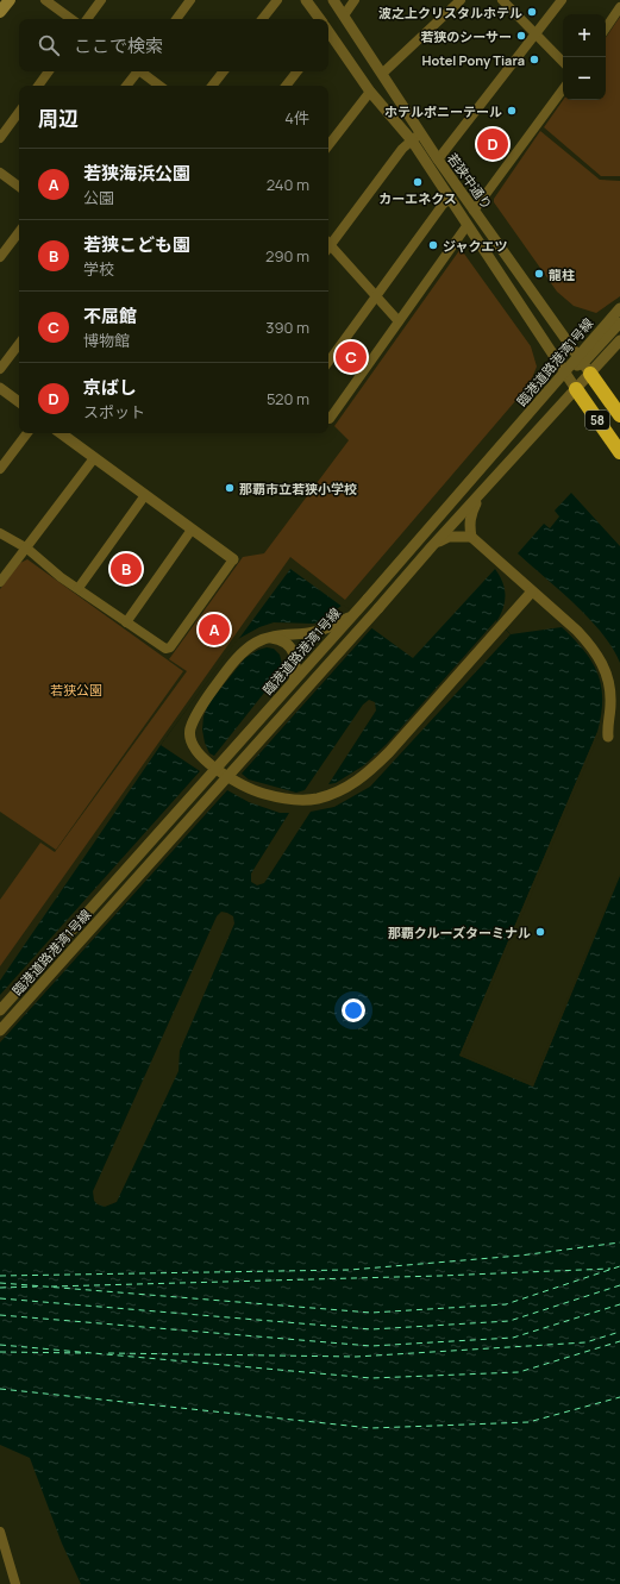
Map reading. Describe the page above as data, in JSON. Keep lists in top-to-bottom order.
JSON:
{
  "streets": {
    "highway": ["58"],
    "street": ["若狭中通り", "臨港道路港湾1号線"]
  },
  "crossings": [
    ["若狭中通り", "臨港道路港湾1号線"],
    ["若狭中通り", "58"],
    ["臨港道路港湾1号線", "58"]
  ],
  "parks": ["若狭公園"],
  "places": [
    "波之上クリスタルホテル",
    "若狭のシーサー",
    "Hotel Pony Tiara",
    "ホテルポニーテール",
    "カーエネクス",
    "ジャクエツ",
    "龍柱",
    "那覇市立若狭小学校",
    "那覇クルーズターミナル"
  ],
  "page": {
    "map_buttons": ["+", "−"],
    "search": "ここで検索",
    "heading": ["周辺", "4件"],
    "pins": [
      "D",
      "C",
      "B",
      "A"
    ],
    "list": [
      {
        "mark": "A",
        "name": "若狭海浜公園",
        "note": "公園",
        "value": "240 m"
      },
      {
        "mark": "B",
        "name": "若狭こども園",
        "note": "学校",
        "value": "290 m"
      },
      {
        "mark": "C",
        "name": "不屈館",
        "note": "博物館",
        "value": "390 m"
      },
      {
        "mark": "D",
        "name": "京ばし",
        "note": "スポット",
        "value": "520 m"
      }
    ]
  }
}
